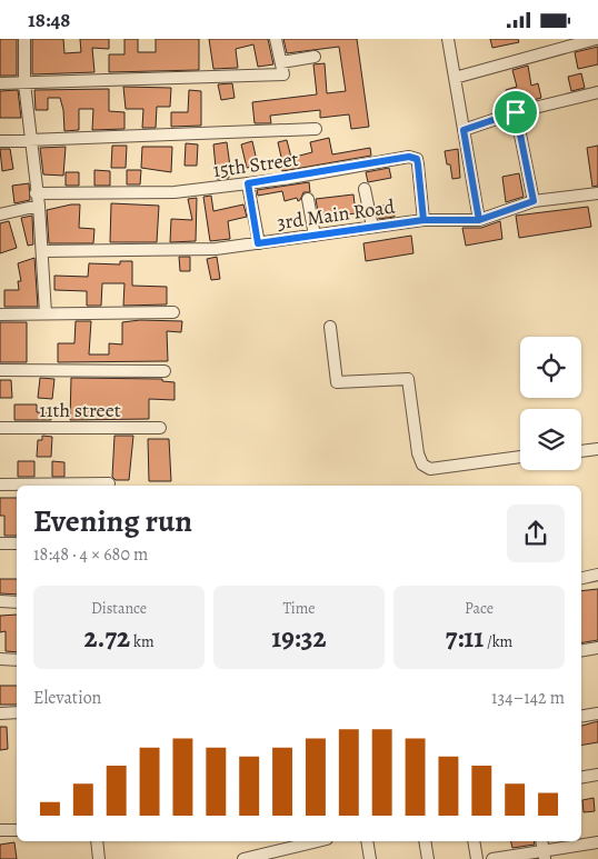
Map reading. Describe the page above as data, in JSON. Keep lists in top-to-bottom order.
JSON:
{
  "streets": {
    "street": ["15th Street", "3rd Main Road", "11th street"]
  },
  "crossings": [
    ["15th Street", "3rd Main Road"]
  ],
  "page": {
    "status": "18:48",
    "heading": ["Evening run", "18:48 · 4 × 680 m"],
    "stats": [
      ["Distance", "2.72 km"],
      ["Time", "19:32"],
      ["Pace", "7:11 /km"]
    ],
    "chart": ["Elevation", "134–142 m"]
  }
}
